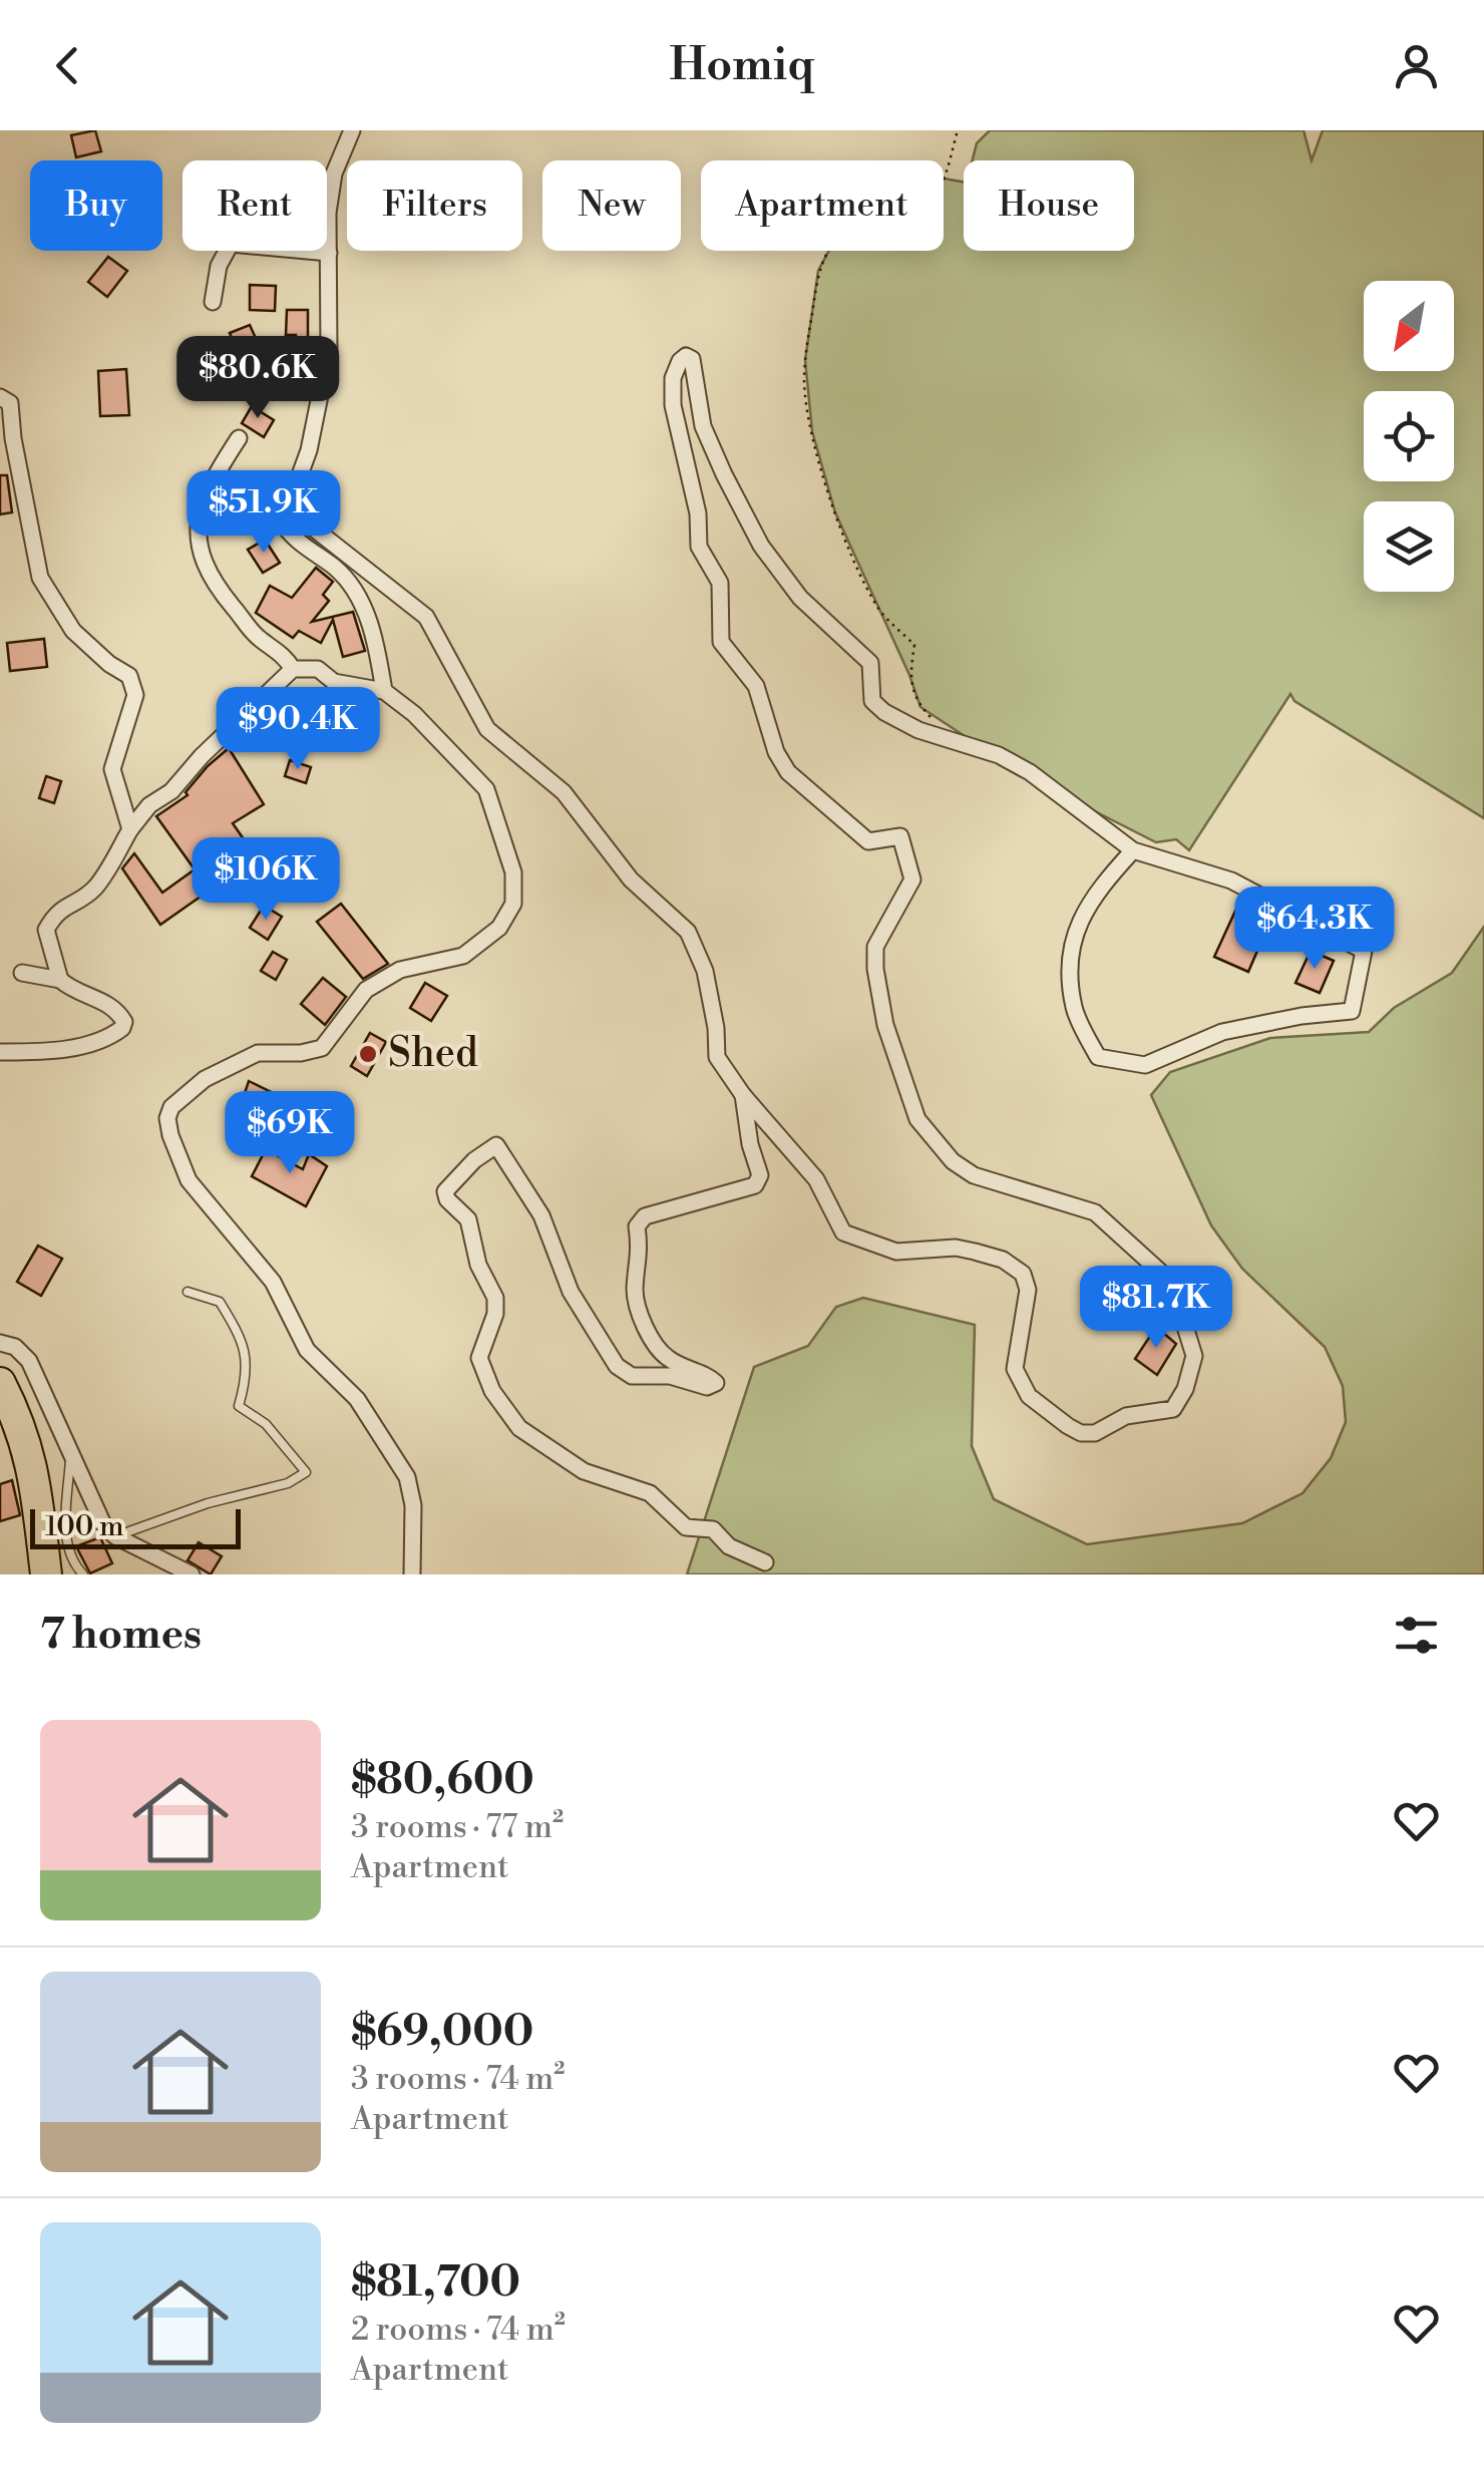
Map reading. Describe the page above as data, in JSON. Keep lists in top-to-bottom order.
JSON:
{
  "places": ["Shed"],
  "scale_bar": "100 m",
  "north": "bottom left",
  "page": {
    "header": "Homiq",
    "chip": [
      "Buy",
      "Rent",
      "Filters",
      "New",
      "Apartment",
      "House"
    ],
    "price": [
      "$80.6K",
      "$51.9K",
      "$90.4K",
      "$106K",
      "$64.3K",
      "$69K",
      "$81.7K"
    ],
    "scale": "100 m",
    "heading": "7 homes",
    "list": [
      {
        "name": "$80,600",
        "note": "3 rooms · 77 m² · Apartment"
      },
      {
        "name": "$69,000",
        "note": "3 rooms · 74 m² · Apartment"
      },
      {
        "name": "$81,700",
        "note": "2 rooms · 74 m² · Apartment"
      }
    ]
  }
}
